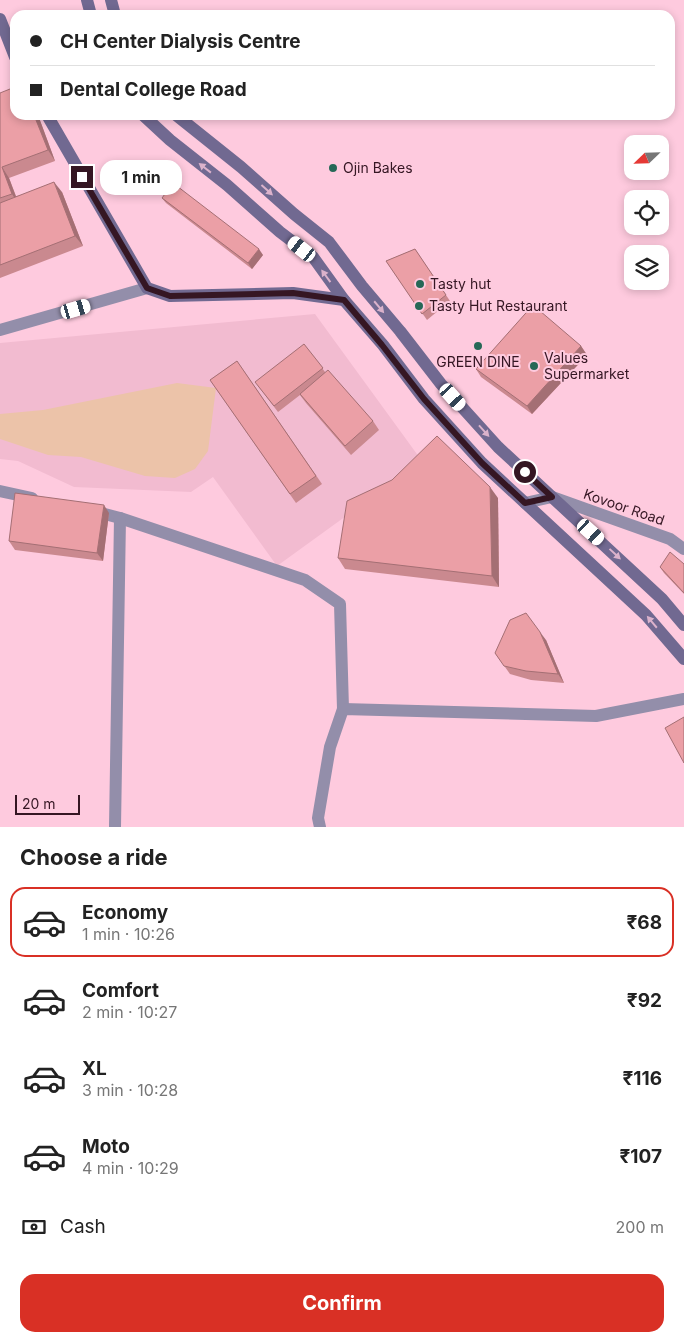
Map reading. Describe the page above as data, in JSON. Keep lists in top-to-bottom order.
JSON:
{
  "streets": {
    "street": ["Kovoor Road"]
  },
  "places": [
    "Ojin Bakes",
    "Tasty hut",
    "Tasty Hut Restaurant",
    "GREEN DINE",
    "Values Supermarket"
  ],
  "scale_bar": "20 m",
  "north": "bottom left",
  "page": {
    "banner": ["CH Center Dialysis Centre", "Dental College Road"],
    "bubble": "1 min",
    "scale": "20 m",
    "heading": "Choose a ride",
    "list": [
      {
        "name": "Economy",
        "note": "1 min · 10:26",
        "value": "₹68"
      },
      {
        "name": "Comfort",
        "note": "2 min · 10:27",
        "value": "₹92"
      },
      {
        "name": "XL",
        "note": "3 min · 10:28",
        "value": "₹116"
      },
      {
        "name": "Moto",
        "note": "4 min · 10:29",
        "value": "₹107"
      }
    ],
    "pay": ["Cash", "200 m"],
    "buttons": "Confirm"
  }
}
